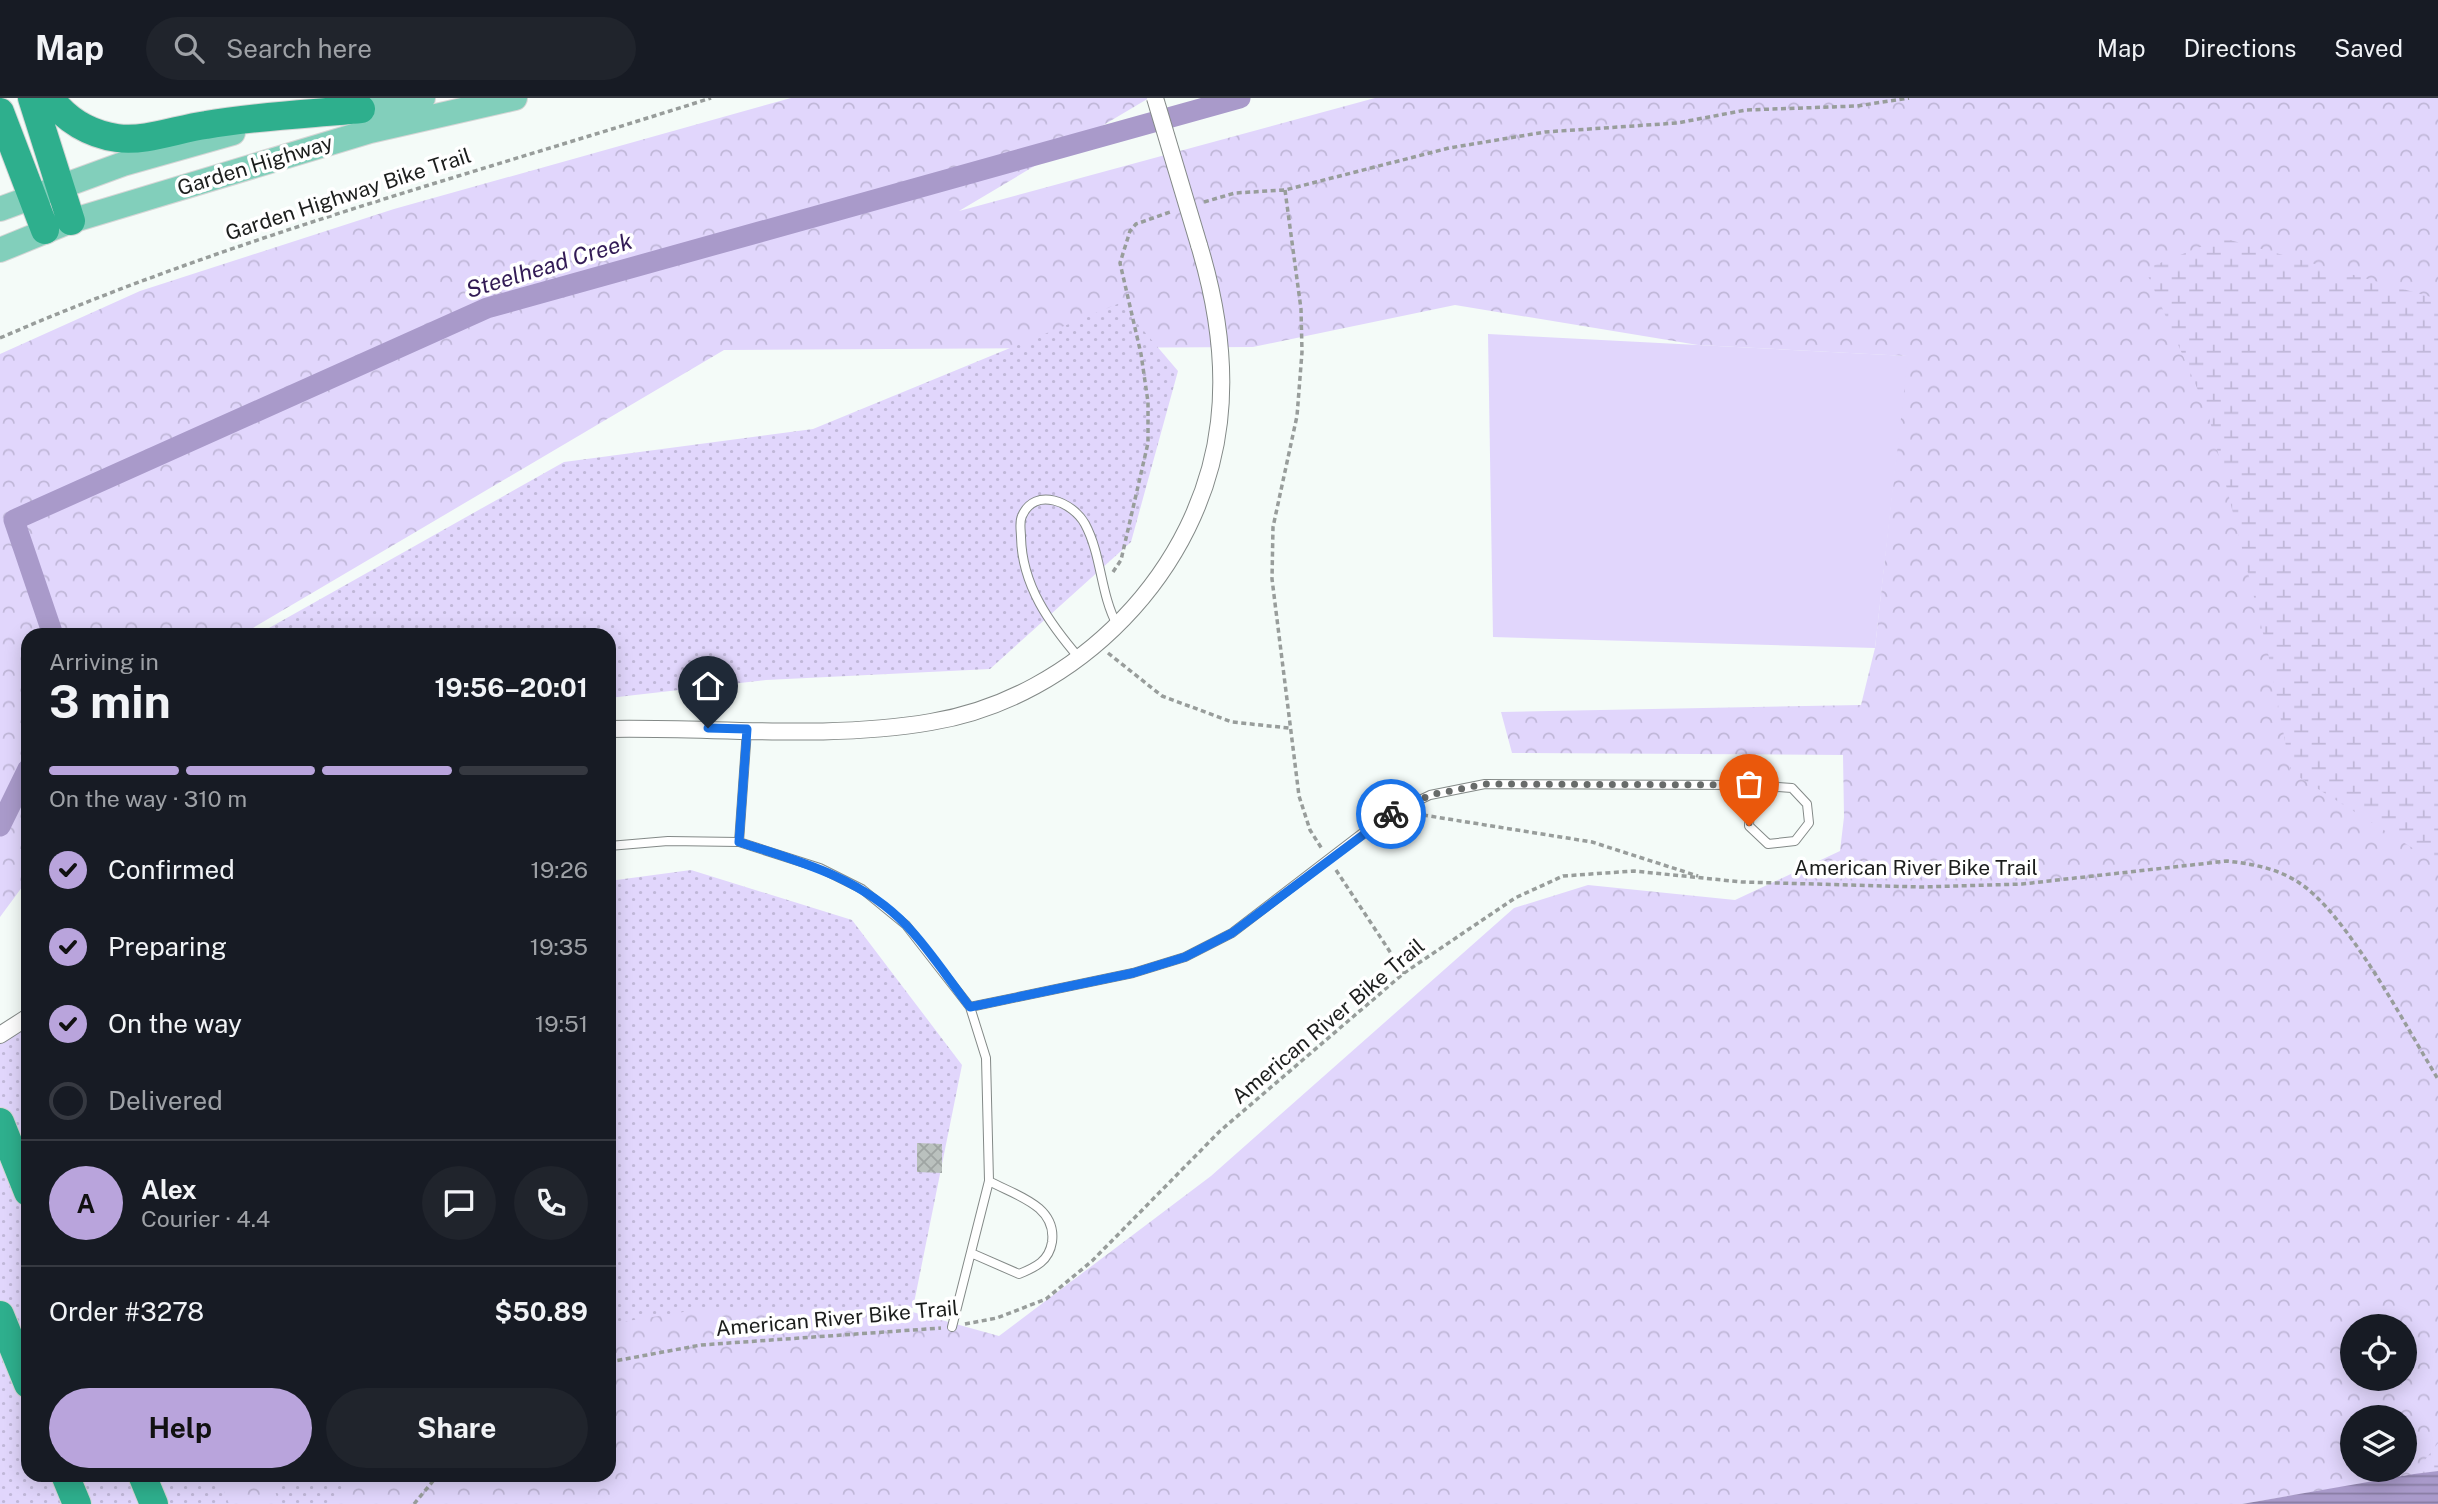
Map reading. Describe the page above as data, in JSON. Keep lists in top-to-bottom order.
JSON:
{
  "streets": {
    "main road": ["Garden Highway"],
    "path": ["Garden Highway Bike Trail", "American River Bike Trail"]
  },
  "water": ["Steelhead Creek"],
  "page": {
    "header": "Map",
    "search": "Search here",
    "nav": ["Map", "Directions", "Saved"],
    "heading": ["3 min", "Arriving in", "19:56–20:01"],
    "panel": [
      "Alex",
      "Courier · 4.4",
      "Order #3278",
      "$50.89"
    ],
    "bar": "On the way · 310 m",
    "list": [
      ["Confirmed", "19:26"],
      ["Preparing", "19:35"],
      ["On the way", "19:51"],
      "Delivered"
    ],
    "round": "A",
    "buttons": ["Help", "Share"]
  }
}
